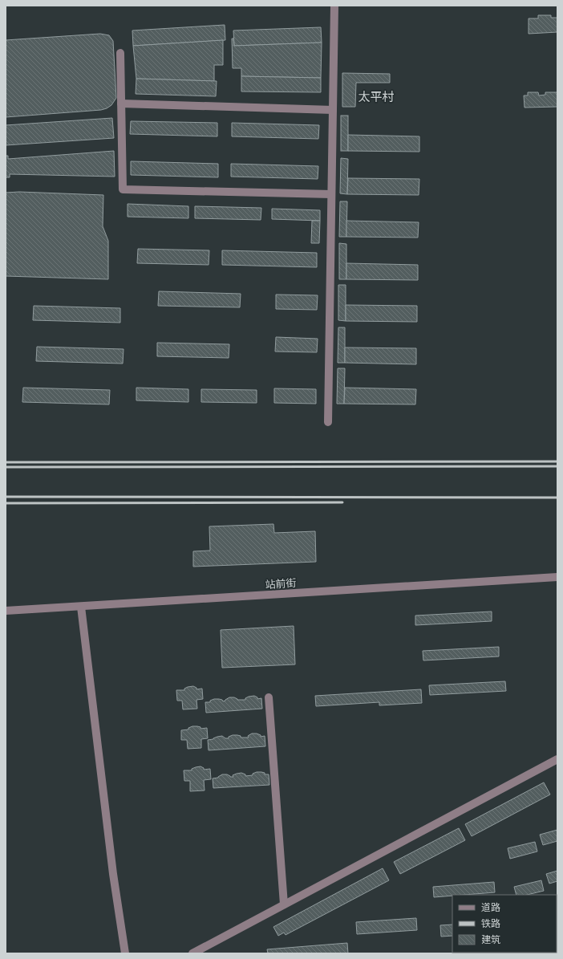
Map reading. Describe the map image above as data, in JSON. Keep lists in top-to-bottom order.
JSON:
{
  "streets": {
    "street": ["站前街"]
  },
  "districts": ["太平村"],
  "legend": ["道路", "铁路", "建筑"]
}
